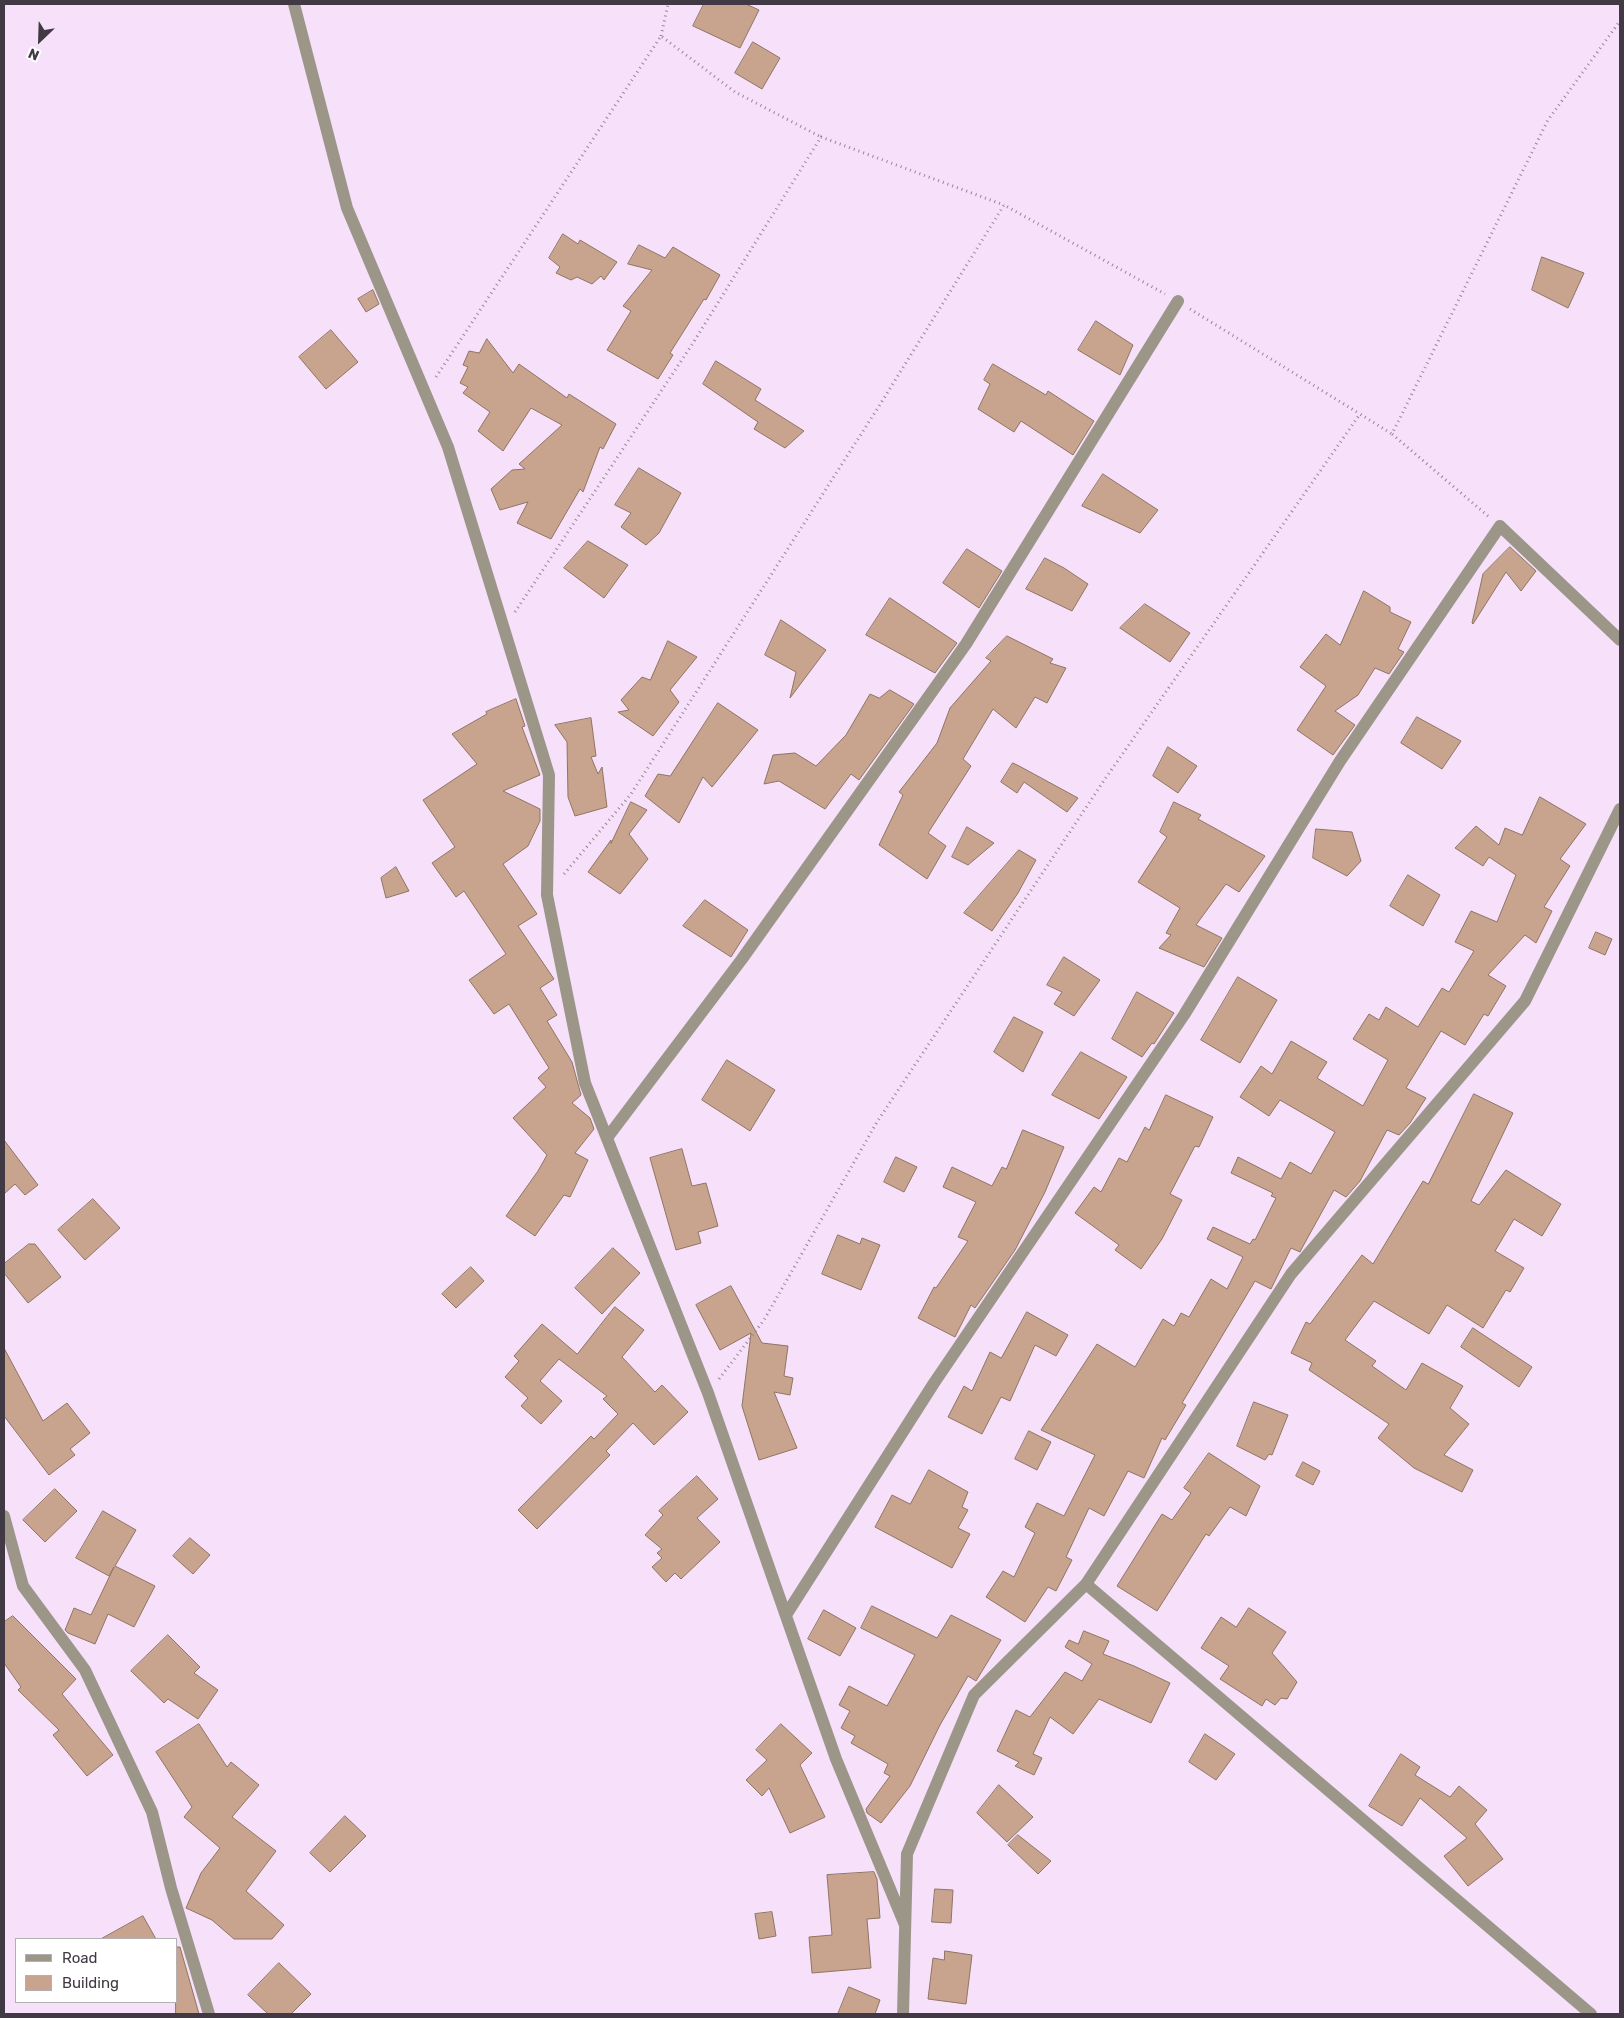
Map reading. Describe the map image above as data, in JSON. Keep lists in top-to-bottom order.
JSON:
{
  "legend": ["Road", "Building"],
  "north": "bottom left"
}
